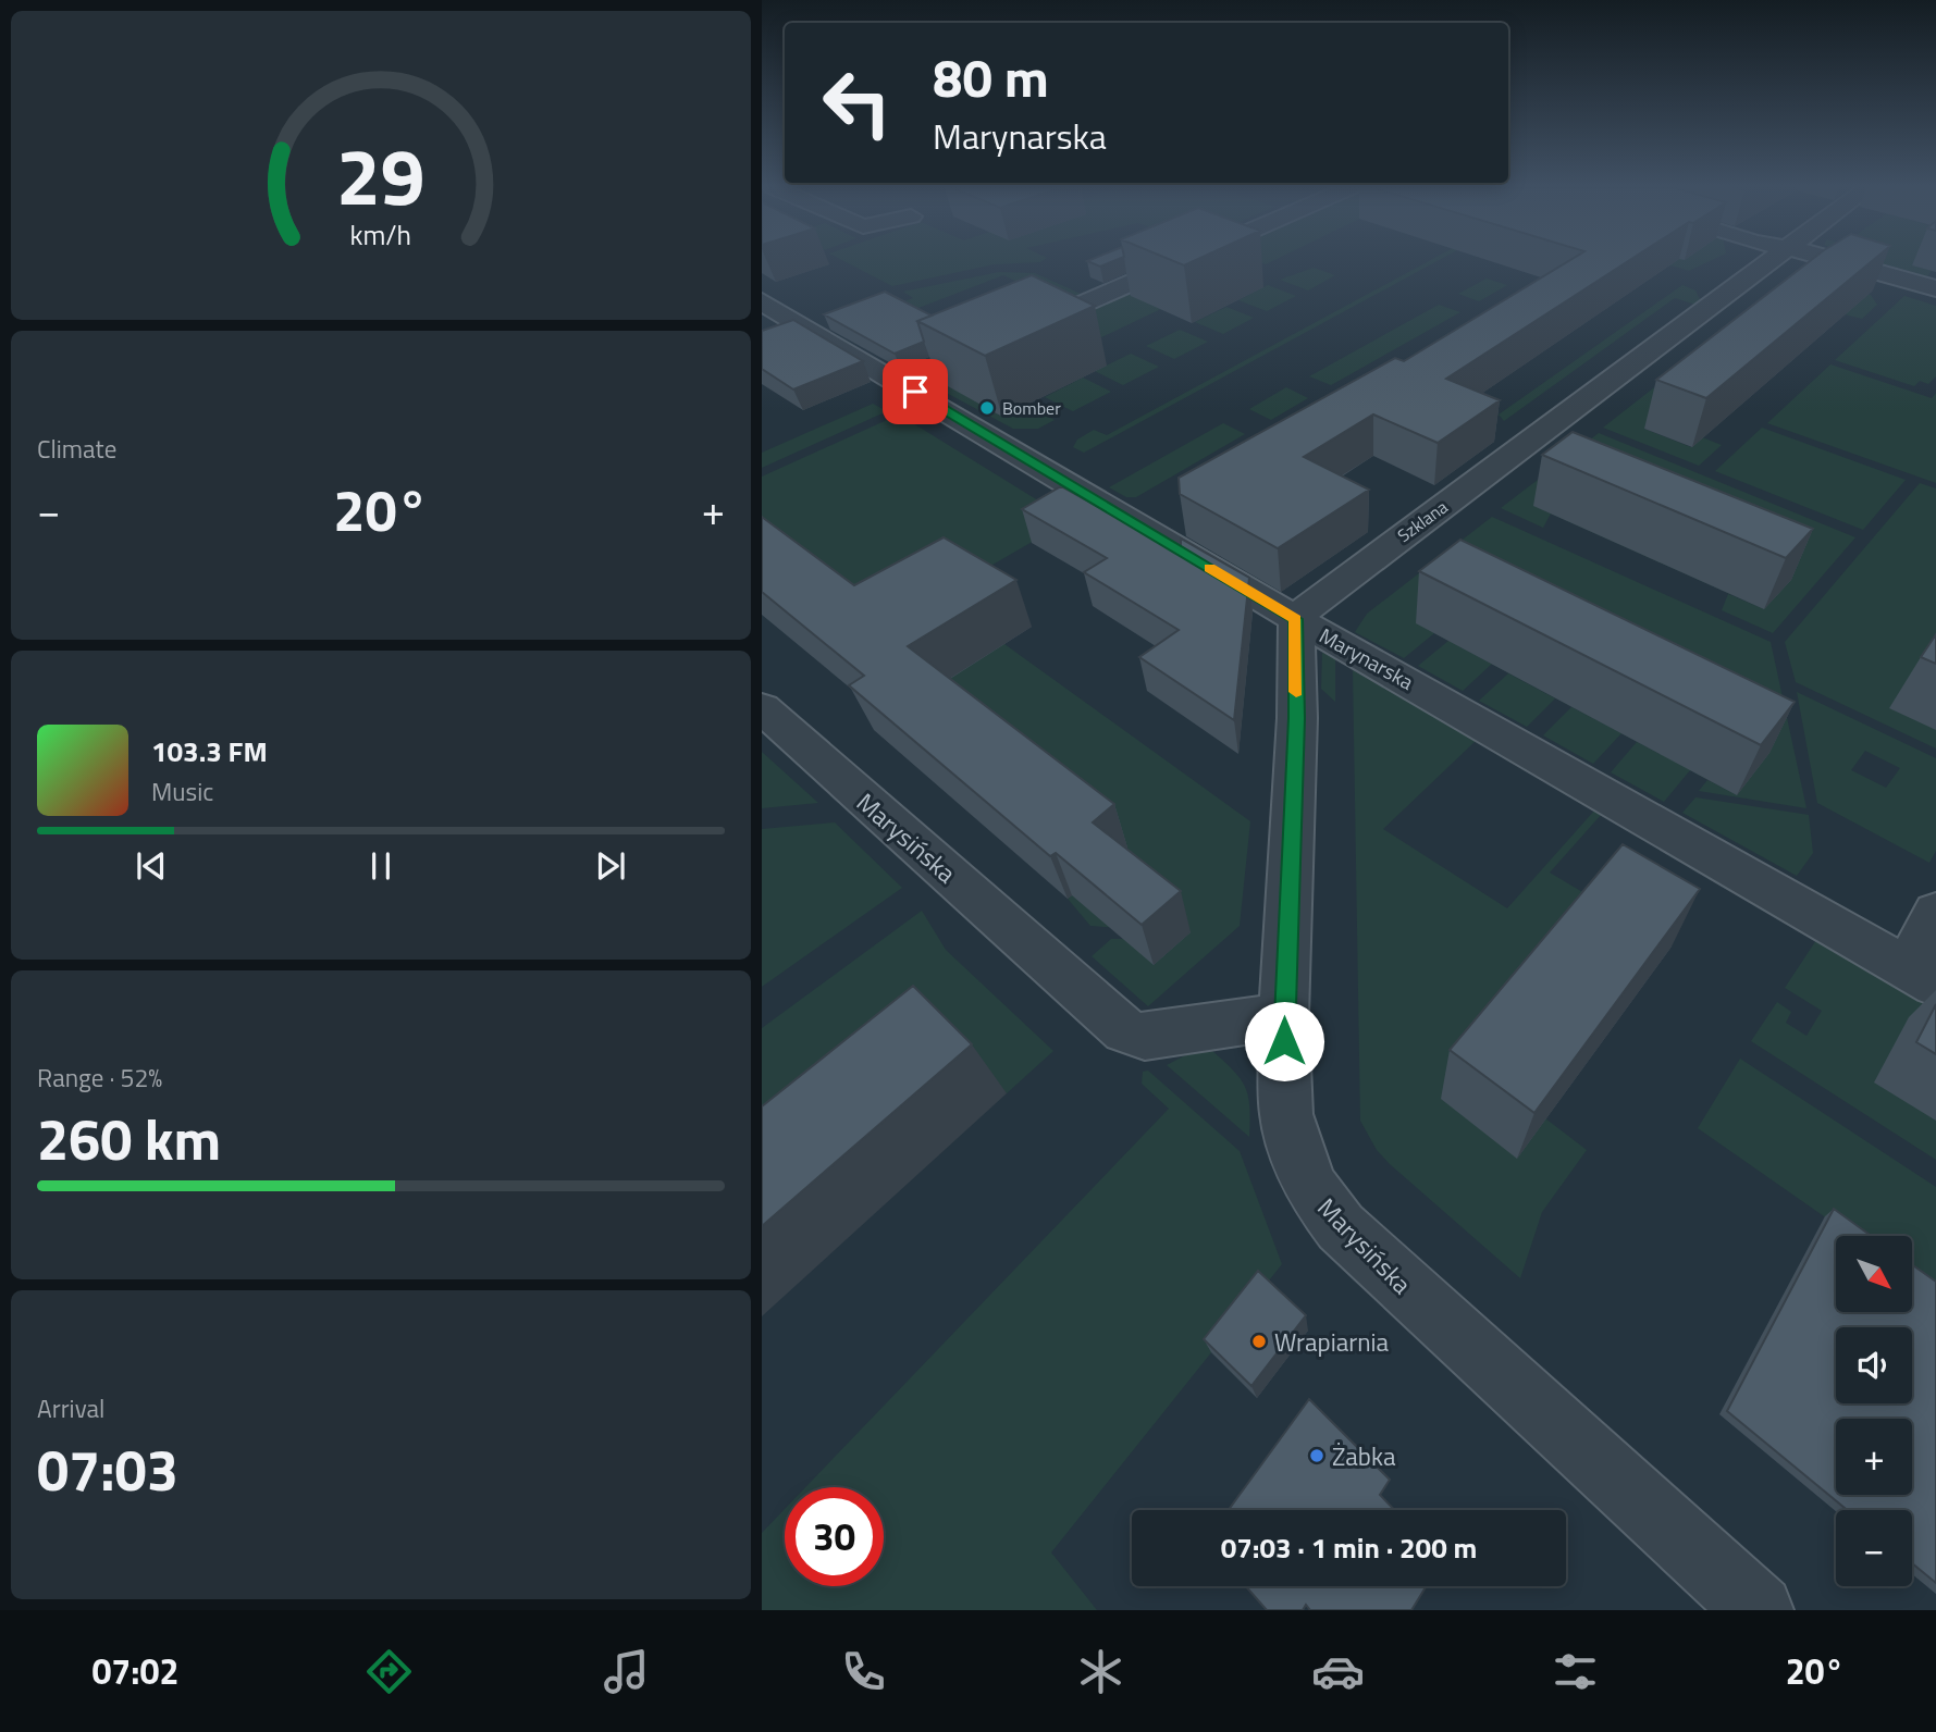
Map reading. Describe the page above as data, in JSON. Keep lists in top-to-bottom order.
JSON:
{
  "streets": {
    "street": ["Szklana", "Marynarska", "Marysińska"]
  },
  "crossings": [
    ["Szklana", "Marynarska"]
  ],
  "places": ["Bomber", "Wrapiarnia", "Żabka"],
  "north": "bottom right",
  "page": {
    "turn": ["80 m", "Marynarska"],
    "tile": [
      "Climate",
      ["Range · 52%", "260 km"],
      ["Arrival", "07:03"]
    ],
    "heat": ["−", "20°", "+"],
    "song": ["103.3 FM", "Music"],
    "map_buttons": ["+", "−"],
    "limit": "30",
    "trip": "07:03 · 1 min · 200 m",
    "tabs": ["07:02", "20°"],
    "gauge": ["29", "km/h"]
  }
}
